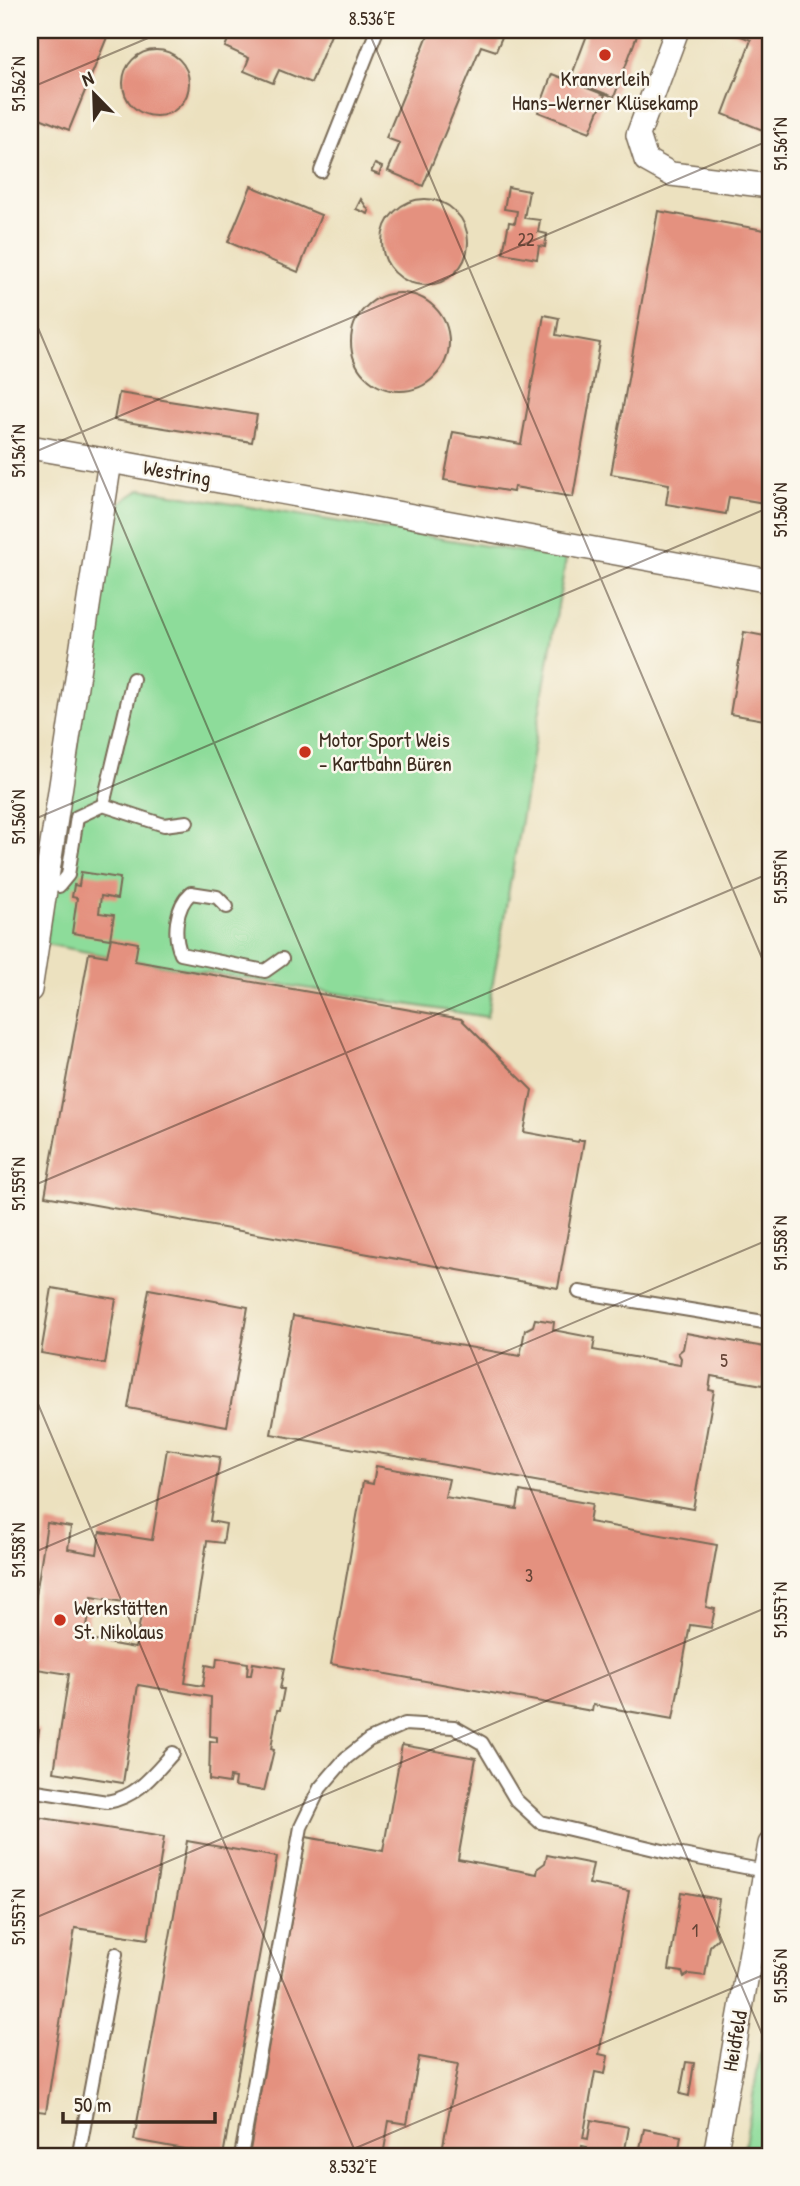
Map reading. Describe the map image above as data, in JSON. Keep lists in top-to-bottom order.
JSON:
{
  "streets": {
    "street": ["Westring", "Heidfeld"]
  },
  "places": ["Kranverleih Hans-Werner Klüsekamp", "Motor Sport Weis - Kartbahn Büren", "Werkstätten St. Nikolaus"],
  "house_numbers": [
    "22",
    "5",
    "3",
    "1"
  ],
  "scale_bar": "50 m",
  "north": "top left",
  "coordinates": [
    "8.536°E",
    "51.562°N",
    "51.561°N",
    "51.560°N",
    "51.559°N",
    "51.558°N",
    "51.557°N",
    "51.556°N",
    "8.532°E"
  ]
}
